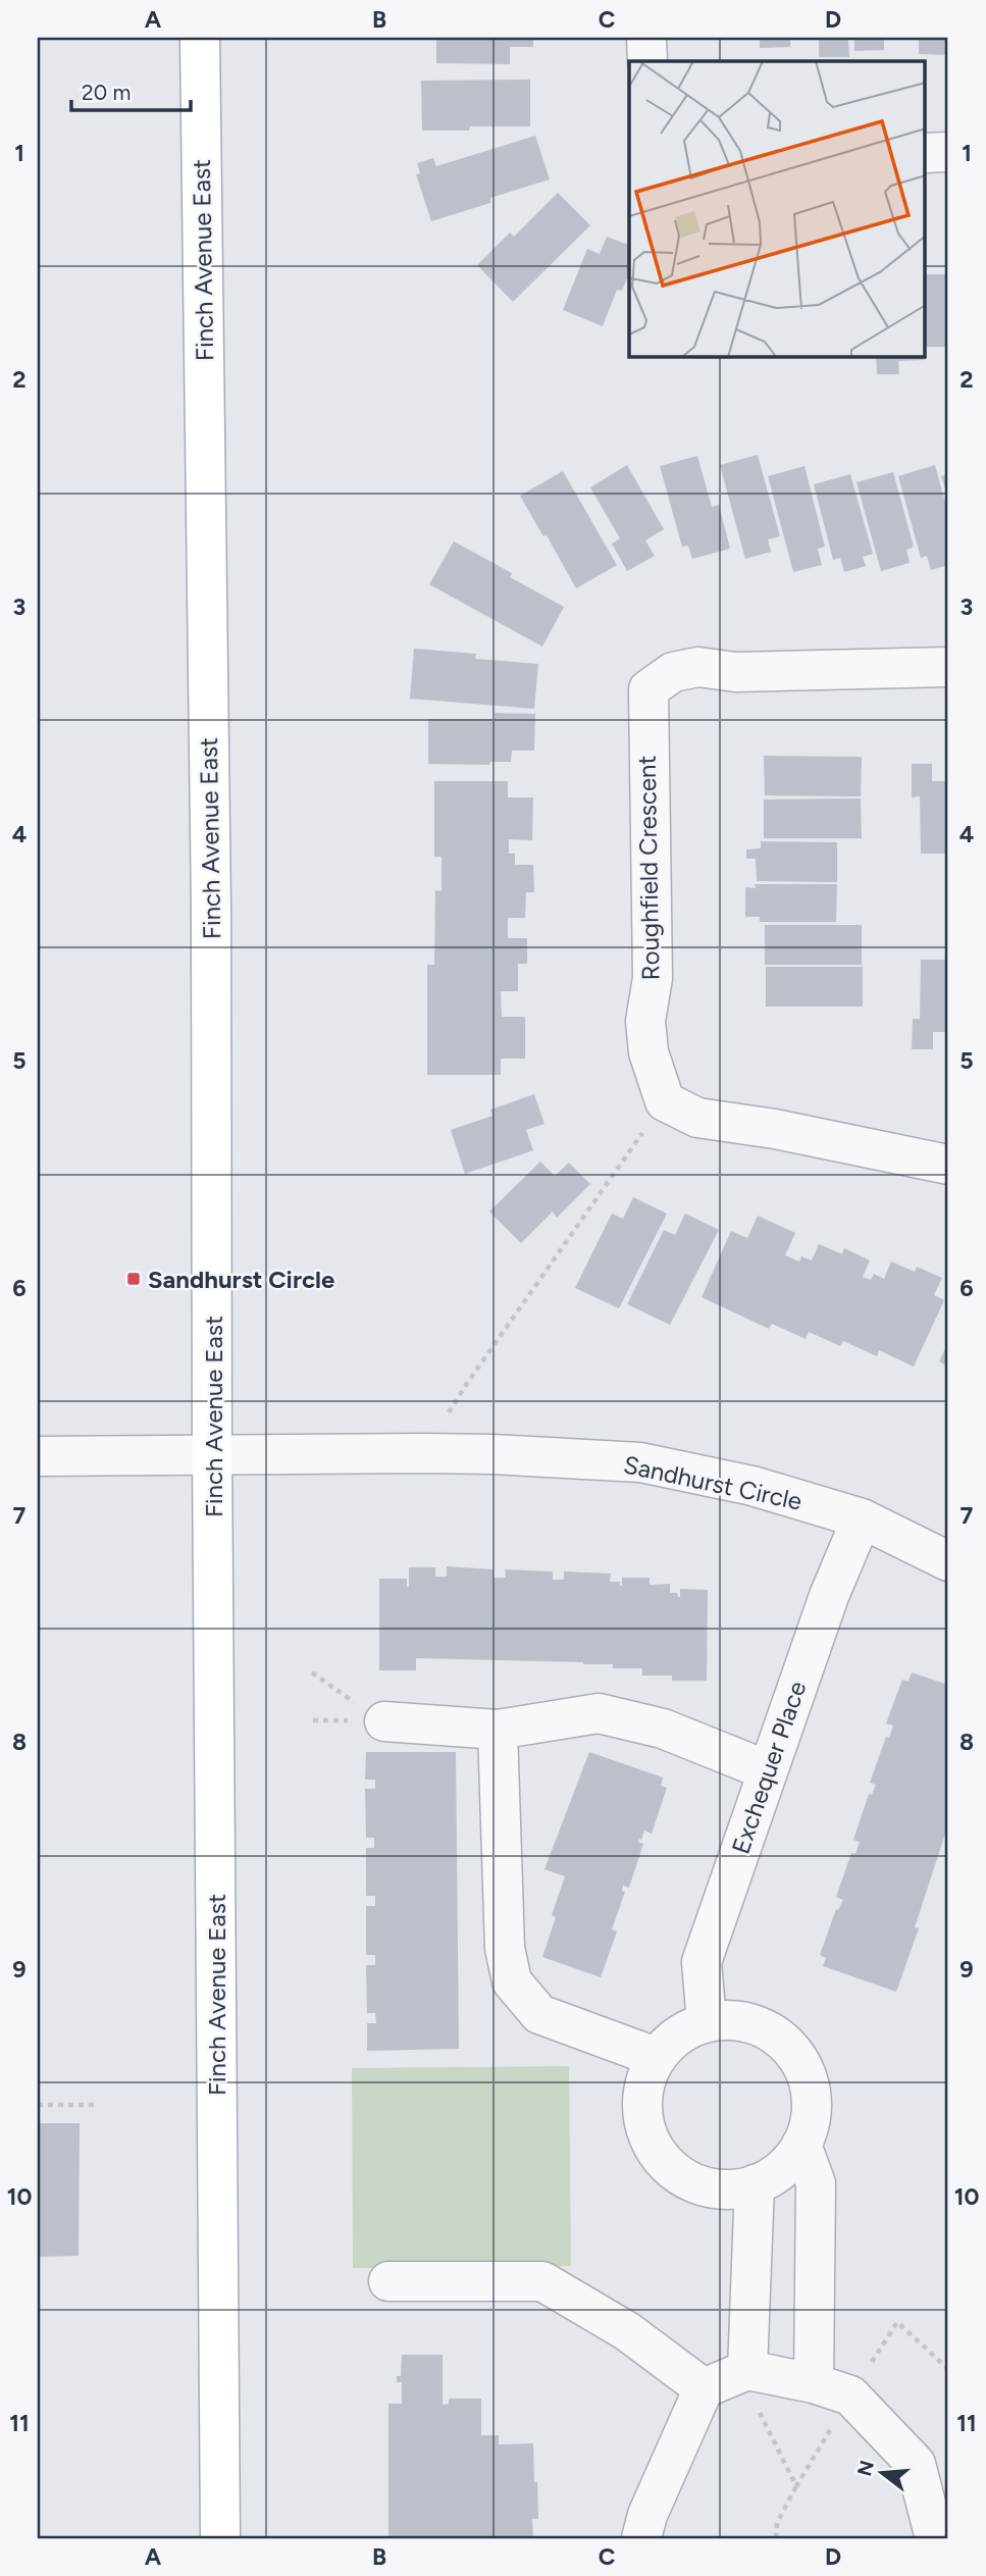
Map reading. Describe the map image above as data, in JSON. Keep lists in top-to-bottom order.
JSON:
{
  "streets": {
    "main road": ["Finch Avenue East"],
    "street": ["Roughfield Crescent", "Sandhurst Circle", "Exchequer Place"]
  },
  "crossings": [
    ["Finch Avenue East", "Sandhurst Circle"],
    ["Sandhurst Circle", "Exchequer Place"]
  ],
  "places": {
    "transit": ["Sandhurst Circle"]
  },
  "scale_bar": "20 m",
  "north": "left",
  "grid": {
    "columns": [
      "A",
      "B",
      "C",
      "D"
    ],
    "rows": [
      "1",
      "2",
      "3",
      "4",
      "5",
      "6",
      "7",
      "8",
      "9",
      "10",
      "11"
    ]
  }
}
